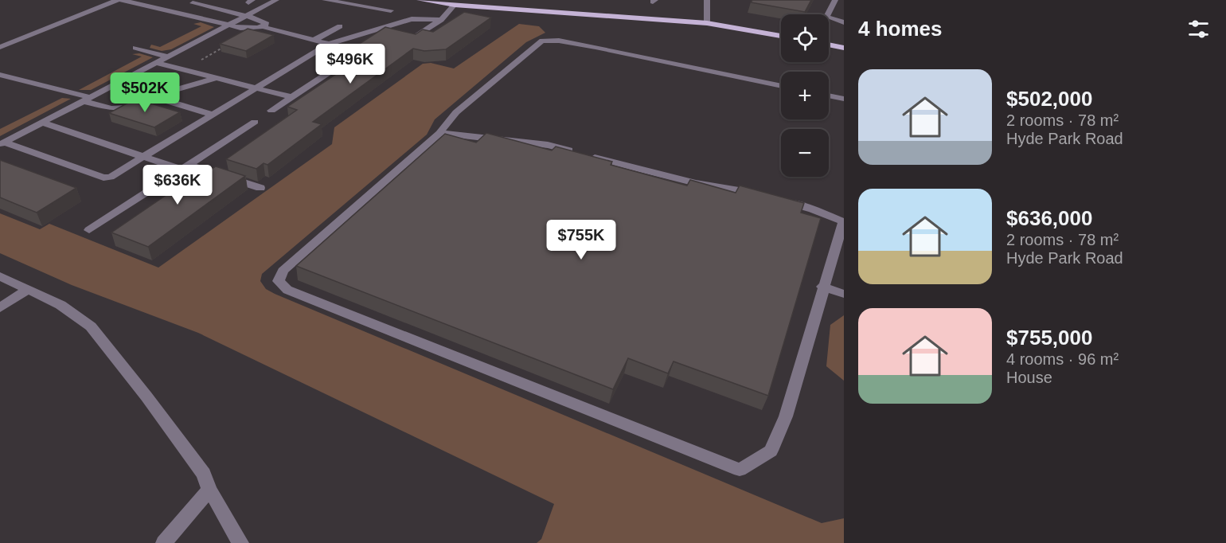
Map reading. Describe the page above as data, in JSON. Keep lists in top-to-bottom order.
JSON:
{
  "page": {
    "heading": "4 homes",
    "map_buttons": ["+", "−"],
    "price": [
      "$496K",
      "$502K",
      "$636K",
      "$755K"
    ],
    "list": [
      {
        "name": "$502,000",
        "note": "2 rooms · 78 m² · Hyde Park Road"
      },
      {
        "name": "$636,000",
        "note": "2 rooms · 78 m² · Hyde Park Road"
      },
      {
        "name": "$755,000",
        "note": "4 rooms · 96 m² · House"
      }
    ]
  }
}
